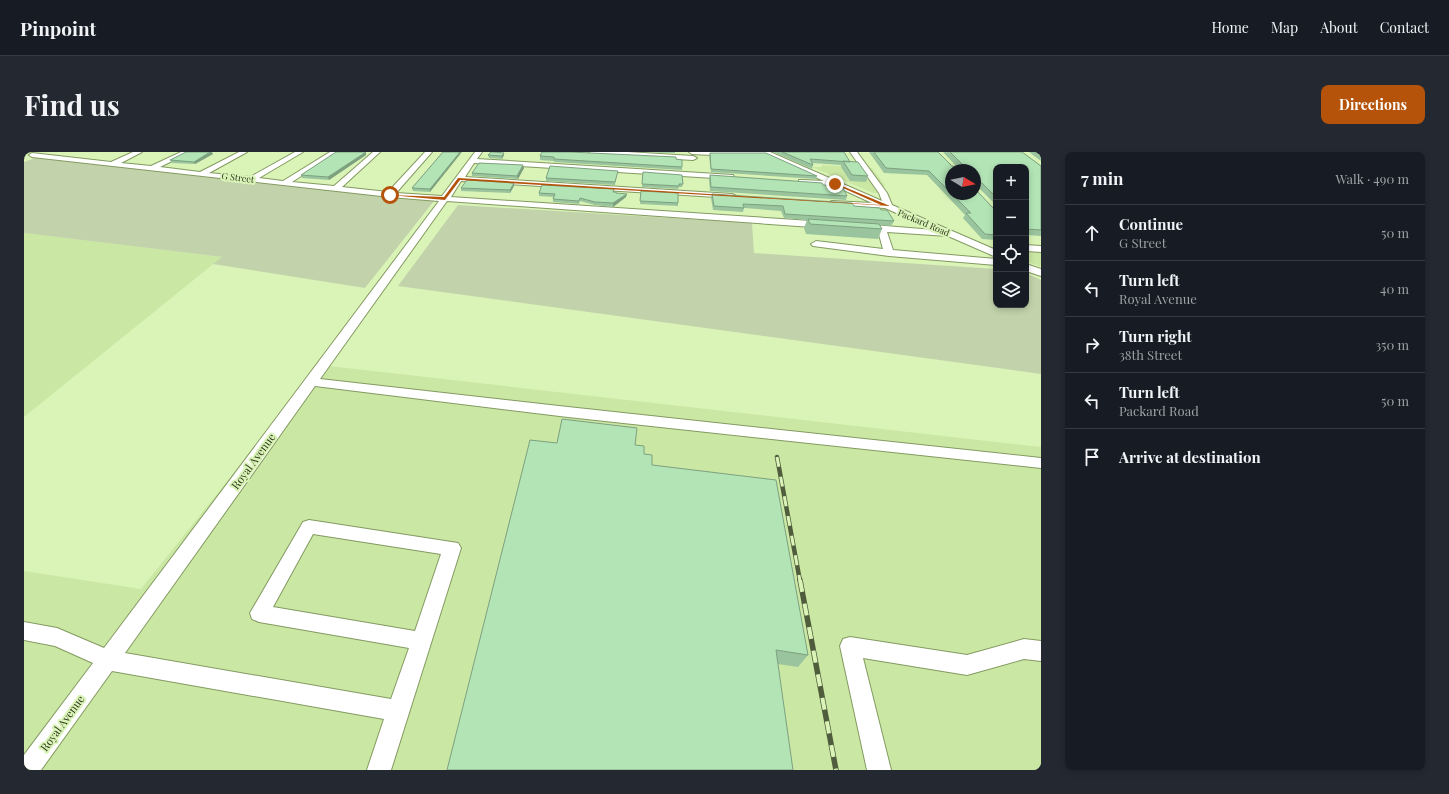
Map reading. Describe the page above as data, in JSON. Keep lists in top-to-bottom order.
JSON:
{
  "streets": {
    "street": ["G Street", "Packard Road", "Royal Avenue"]
  },
  "crossings": [
    ["G Street", "Royal Avenue"]
  ],
  "north": "right",
  "page": {
    "header": "Pinpoint",
    "nav": [
      "Home",
      "Map",
      "About",
      "Contact"
    ],
    "buttons": "Directions",
    "title": "Find us",
    "heading": ["7 min", "Walk · 490 m"],
    "map_buttons": ["+", "−"],
    "list": [
      ["Continue", "G Street", "50 m"],
      ["Turn left", "Royal Avenue", "40 m"],
      ["Turn right", "38th Street", "350 m"],
      ["Turn left", "Packard Road", "50 m"],
      "Arrive at destination"
    ]
  }
}
